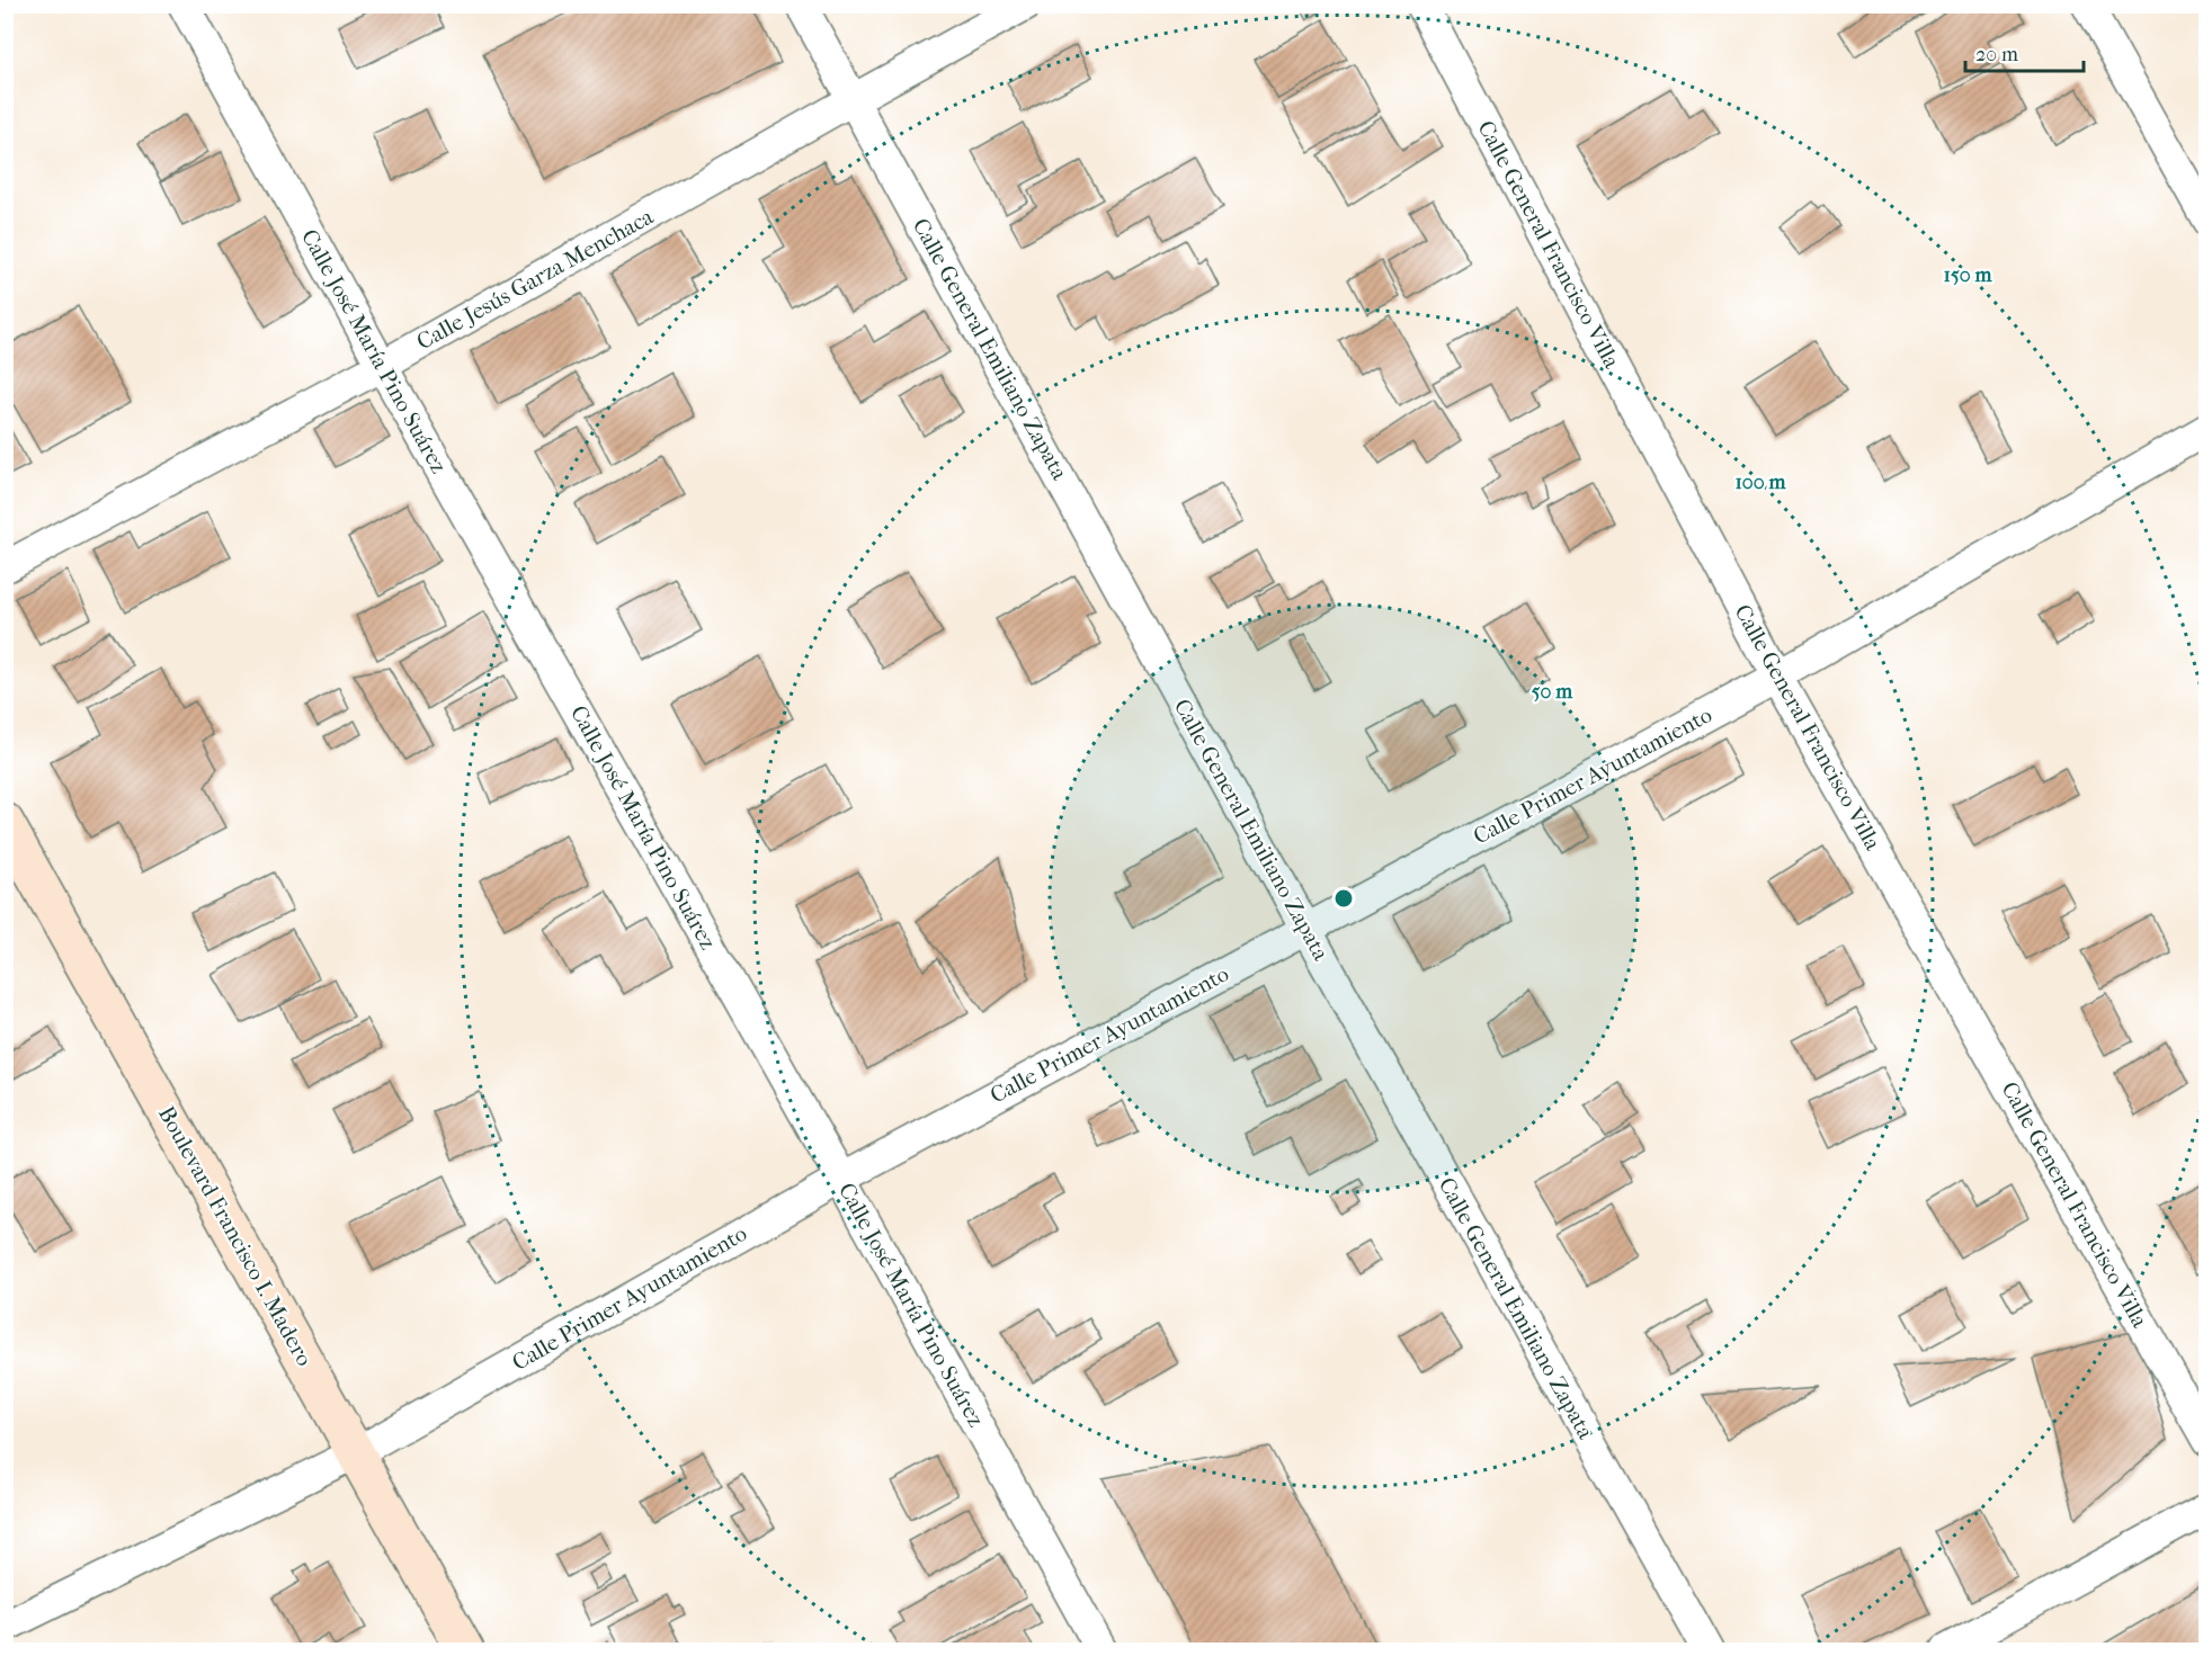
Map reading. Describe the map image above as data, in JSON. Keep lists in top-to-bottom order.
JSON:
{
  "streets": {
    "street": [
      "Calle General Francisco Villa",
      "Calle Jesús Garza Menchaca",
      "Calle General Emiliano Zapata",
      "Calle José María Pino Suárez",
      "Calle Primer Ayuntamiento",
      "Boulevard Francisco I. Madero"
    ]
  },
  "crossings": [
    ["Calle General Francisco Villa", "Calle Primer Ayuntamiento"],
    ["Calle Jesús Garza Menchaca", "Calle General Emiliano Zapata"],
    ["Calle Jesús Garza Menchaca", "Calle José María Pino Suárez"],
    ["Calle General Emiliano Zapata", "Calle Primer Ayuntamiento"],
    ["Calle José María Pino Suárez", "Calle Primer Ayuntamiento"],
    ["Calle Primer Ayuntamiento", "Boulevard Francisco I. Madero"]
  ],
  "scale_bar": "20 m",
  "rings": ["150 m", "100 m", "50 m"]
}
